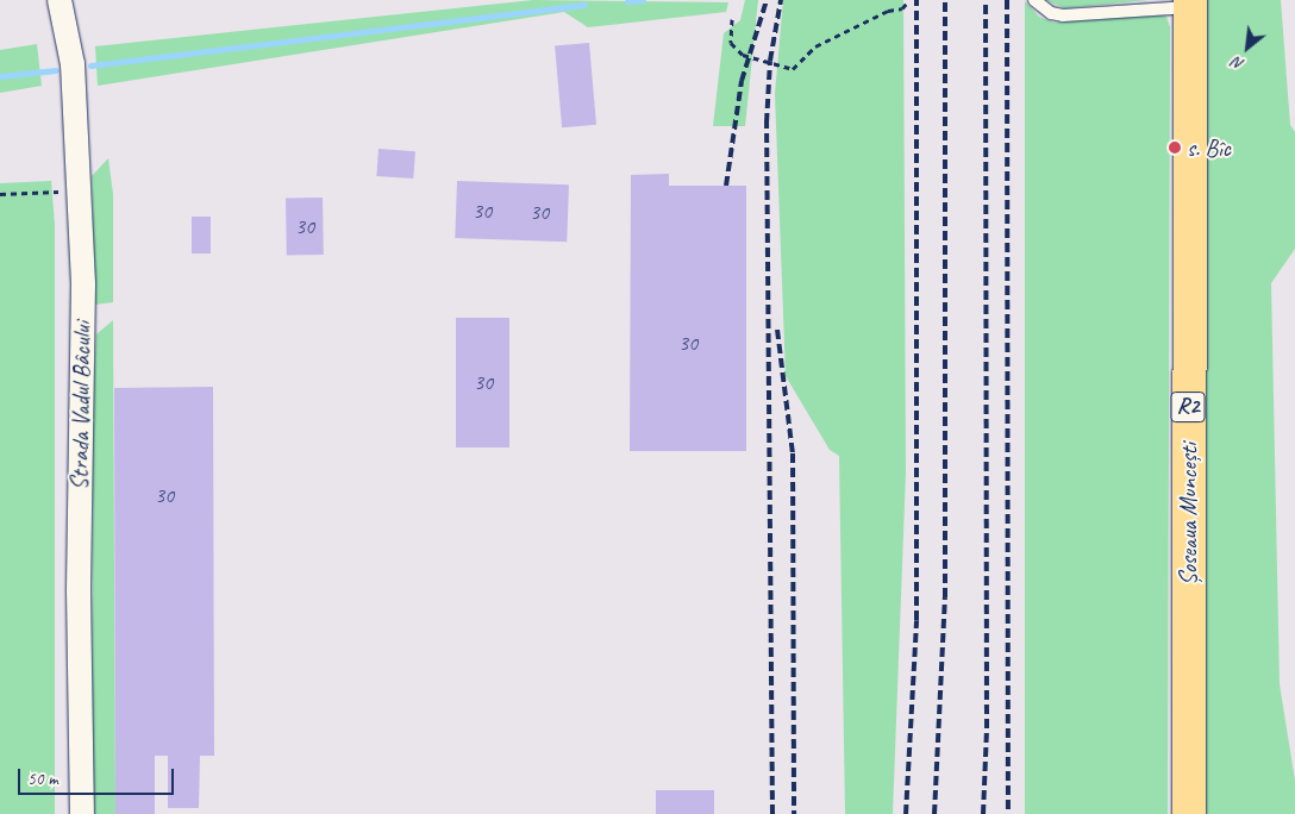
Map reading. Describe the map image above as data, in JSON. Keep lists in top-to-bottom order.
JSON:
{
  "streets": {
    "main road": ["R2", "Șoseaua Muncești"],
    "street": ["Strada Vadul Bâcului"]
  },
  "places": ["s. Bîc"],
  "house_numbers": [
    "30",
    "30",
    "30",
    "30",
    "30",
    "30"
  ],
  "scale_bar": "50 m",
  "north": "bottom left"
}
